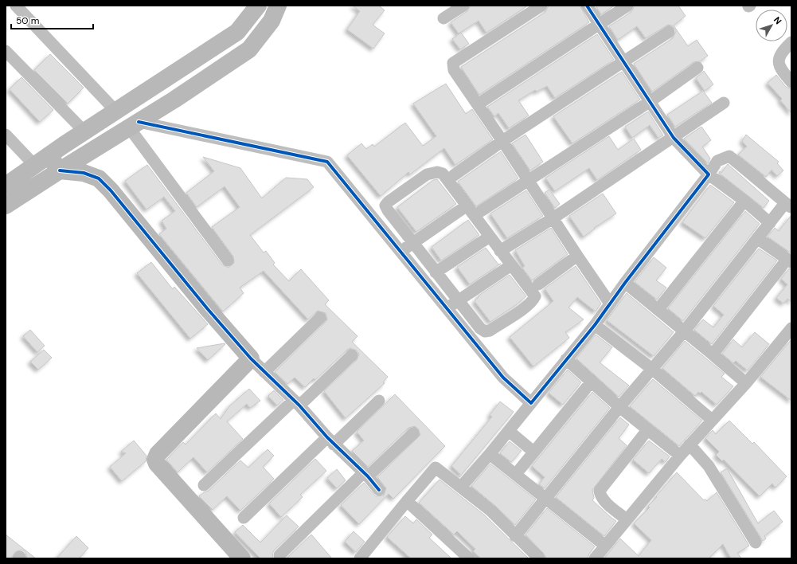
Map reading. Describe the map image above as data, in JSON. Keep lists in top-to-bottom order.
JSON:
{
  "scale_bar": "50 m",
  "north": "top right"
}
